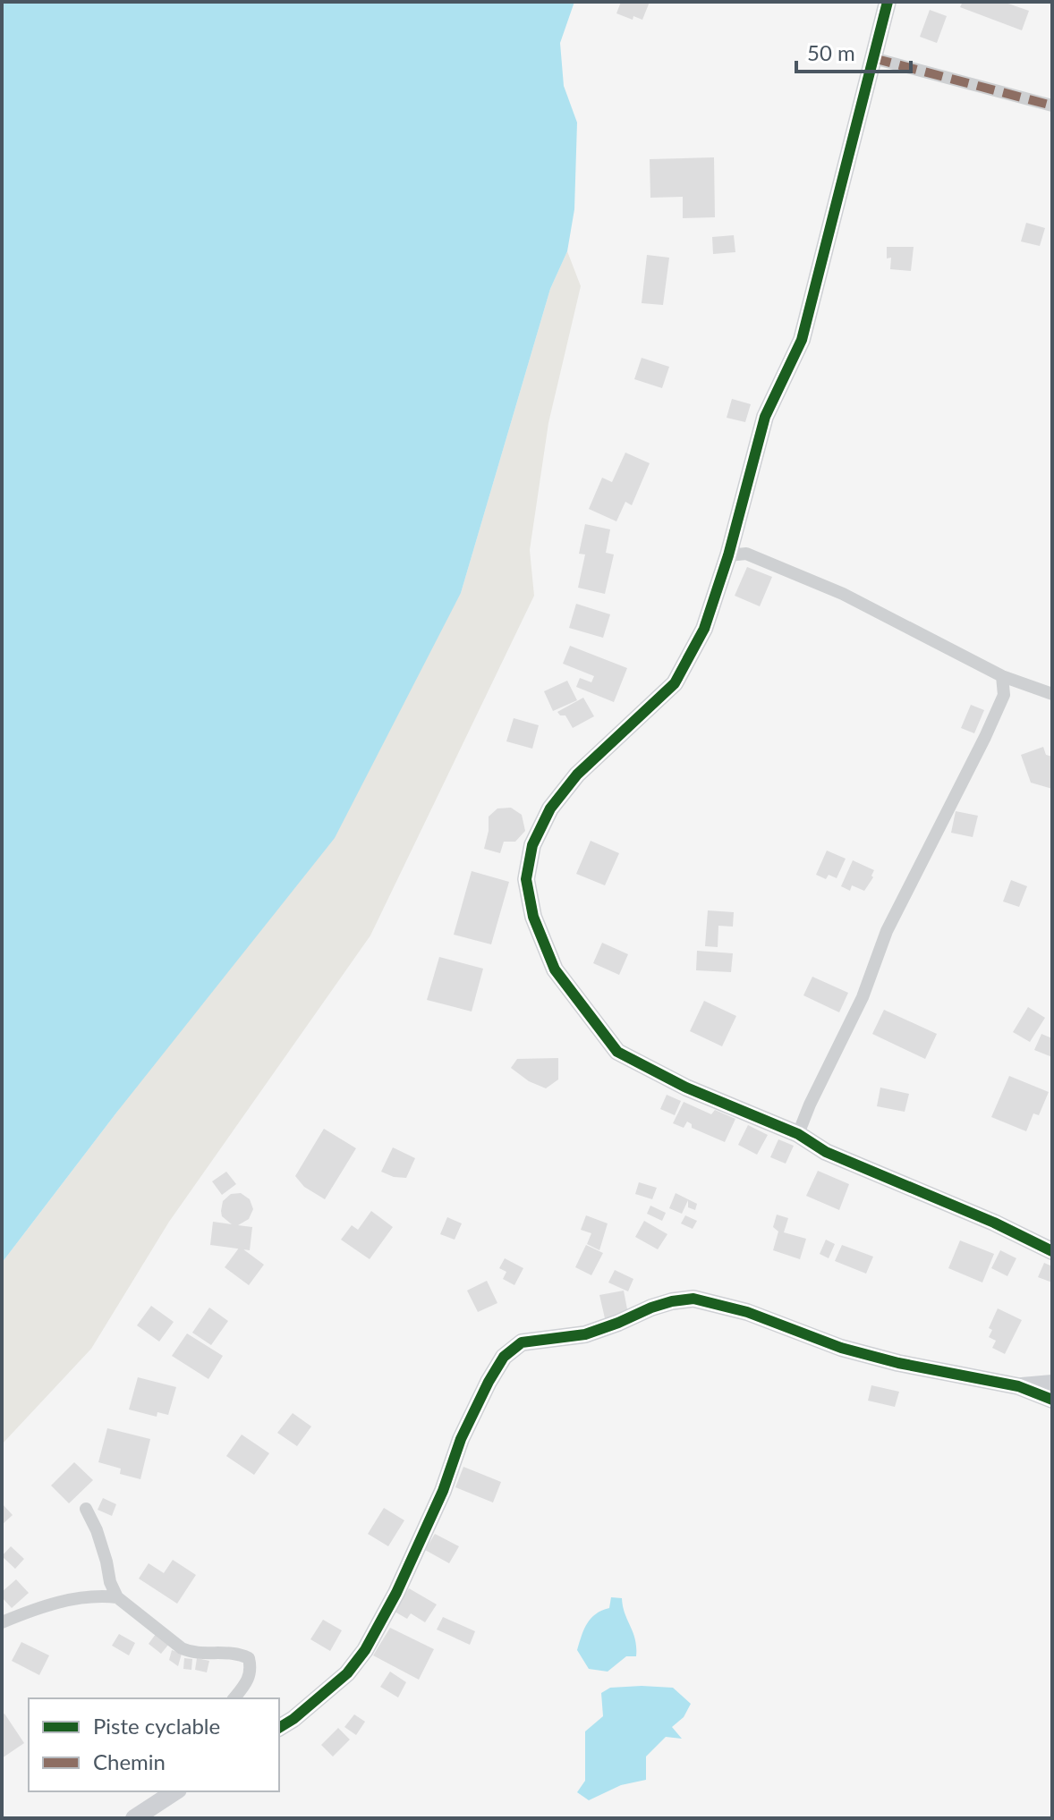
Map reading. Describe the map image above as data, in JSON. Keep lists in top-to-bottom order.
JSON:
{
  "legend": ["Piste cyclable", "Chemin"],
  "scale_bar": "50 m"
}
